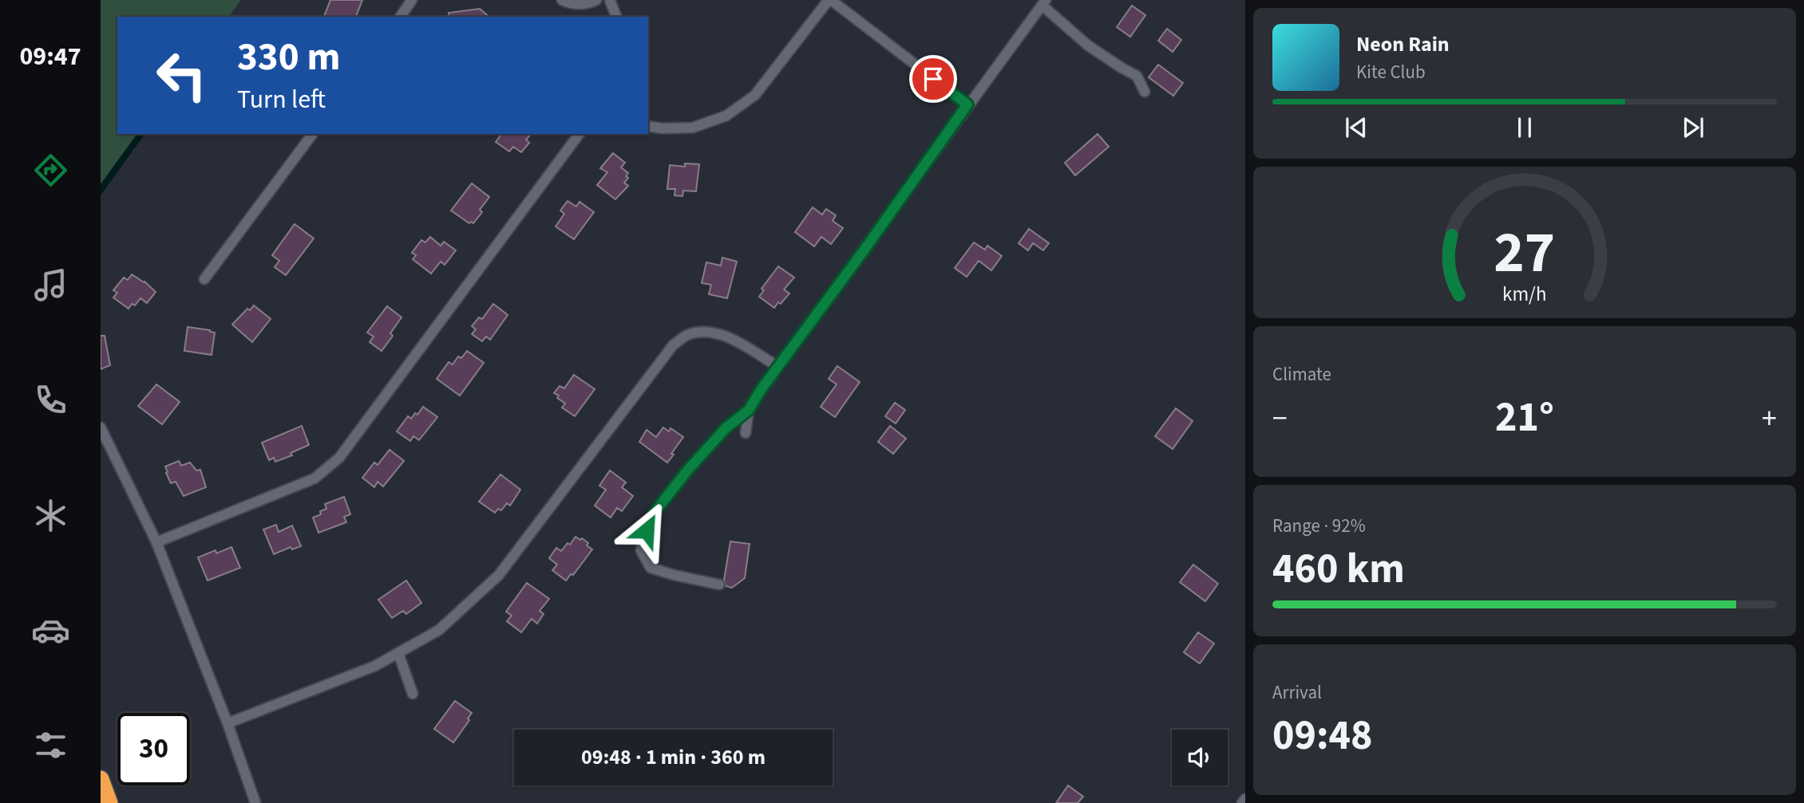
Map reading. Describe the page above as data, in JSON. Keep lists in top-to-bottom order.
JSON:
{
  "page": {
    "tabs": "09:47",
    "turn": ["330 m", "Turn left"],
    "song": ["Neon Rain", "Kite Club"],
    "tile": [
      "Climate",
      ["Range · 92%", "460 km"],
      ["Arrival", "09:48"]
    ],
    "heat": ["−", "21°", "+"],
    "limit": "30",
    "trip": "09:48 · 1 min · 360 m",
    "gauge": ["27", "km/h"]
  }
}
